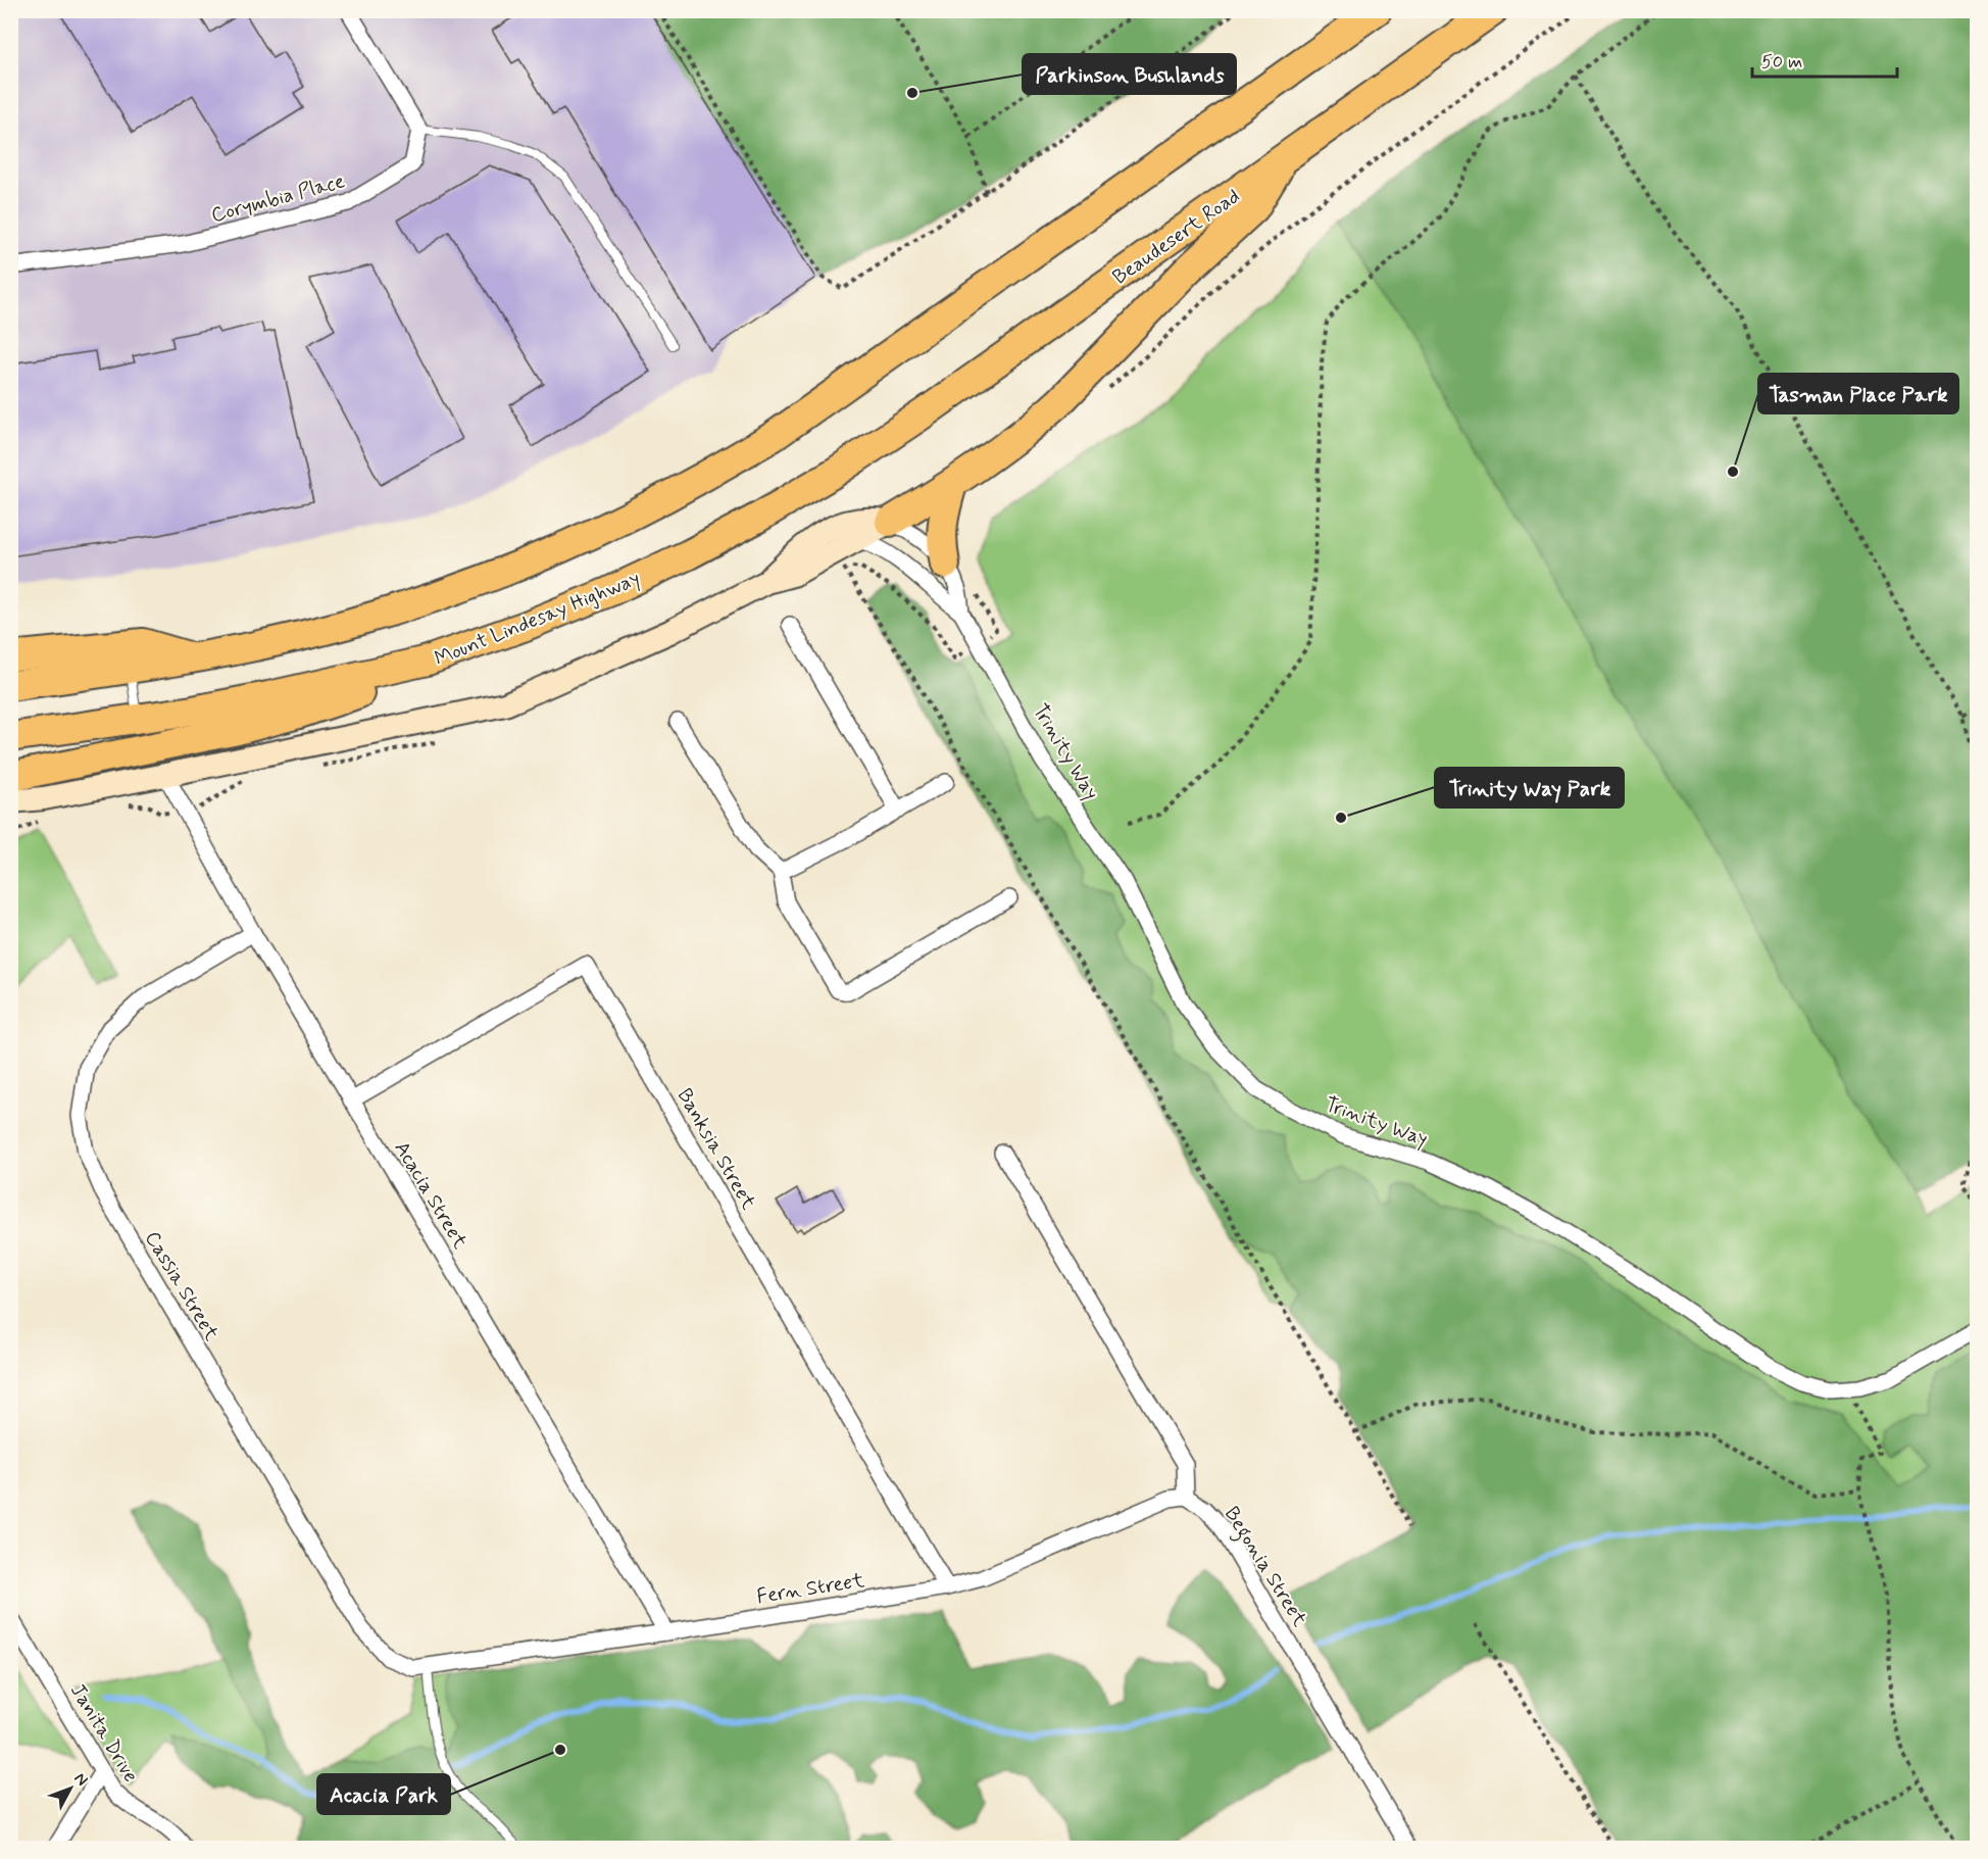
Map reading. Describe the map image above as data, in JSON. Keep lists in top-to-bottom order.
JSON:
{
  "streets": {
    "highway": ["Beaudesert Road", "Mount Lindesay Highway"],
    "street": [
      "Corymbia Place",
      "Trinity Way",
      "Banksia Street",
      "Acacia Street",
      "Cassia Street",
      "Begonia Street",
      "Fern Street",
      "Janita Drive"
    ]
  },
  "crossings": [
    ["Beaudesert Road", "Mount Lindesay Highway"],
    ["Banksia Street", "Acacia Street"],
    ["Banksia Street", "Fern Street"],
    ["Acacia Street", "Cassia Street"],
    ["Acacia Street", "Fern Street"],
    ["Cassia Street", "Fern Street"],
    ["Begonia Street", "Fern Street"]
  ],
  "places": [
    "Parkinson Bushlands",
    "Tasman Place Park",
    "Trinity Way Park",
    "Acacia Park"
  ],
  "scale_bar": "50 m",
  "north": "top right"
}
